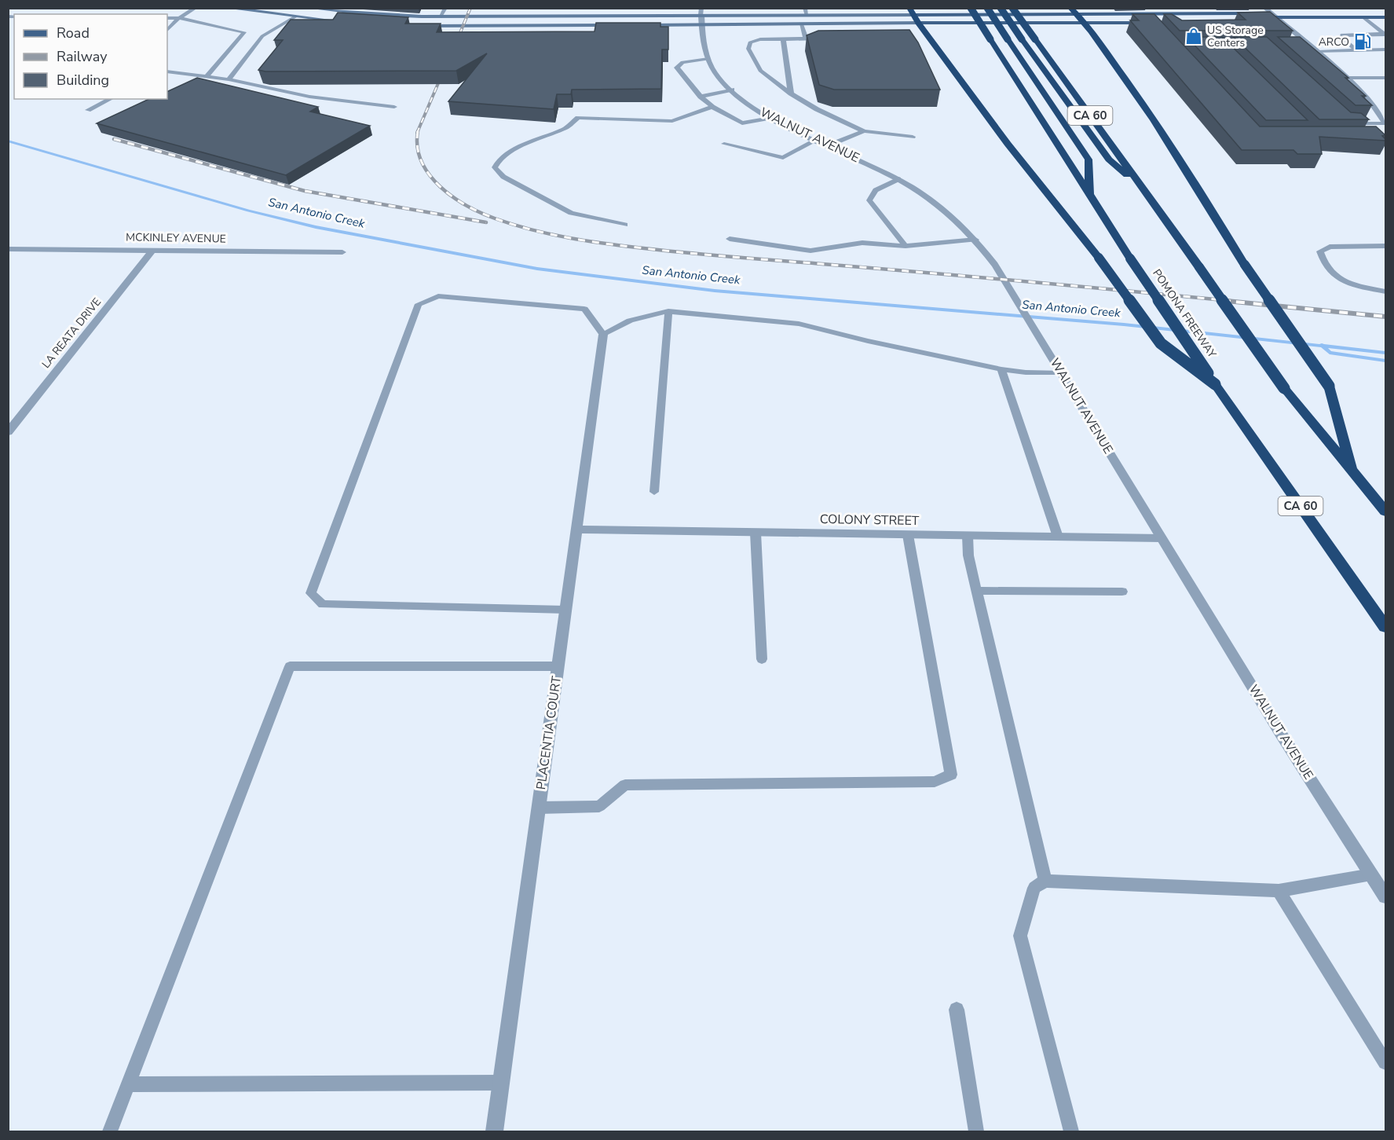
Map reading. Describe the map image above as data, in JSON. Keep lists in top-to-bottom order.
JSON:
{
  "streets": {
    "highway": ["CA 60", "POMONA FREEWAY"],
    "street": [
      "WALNUT AVENUE",
      "MCKINLEY AVENUE",
      "LA REATA DRIVE",
      "COLONY STREET",
      "PLACENTIA COURT"
    ]
  },
  "crossings": [
    ["WALNUT AVENUE", "COLONY STREET"],
    ["MCKINLEY AVENUE", "LA REATA DRIVE"],
    ["COLONY STREET", "PLACENTIA COURT"]
  ],
  "water": ["San Antonio Creek"],
  "places": {
    "shop": ["US Storage Centers"],
    "fuel station": ["ARCO"]
  },
  "legend": ["Road", "Railway", "Building"]
}
